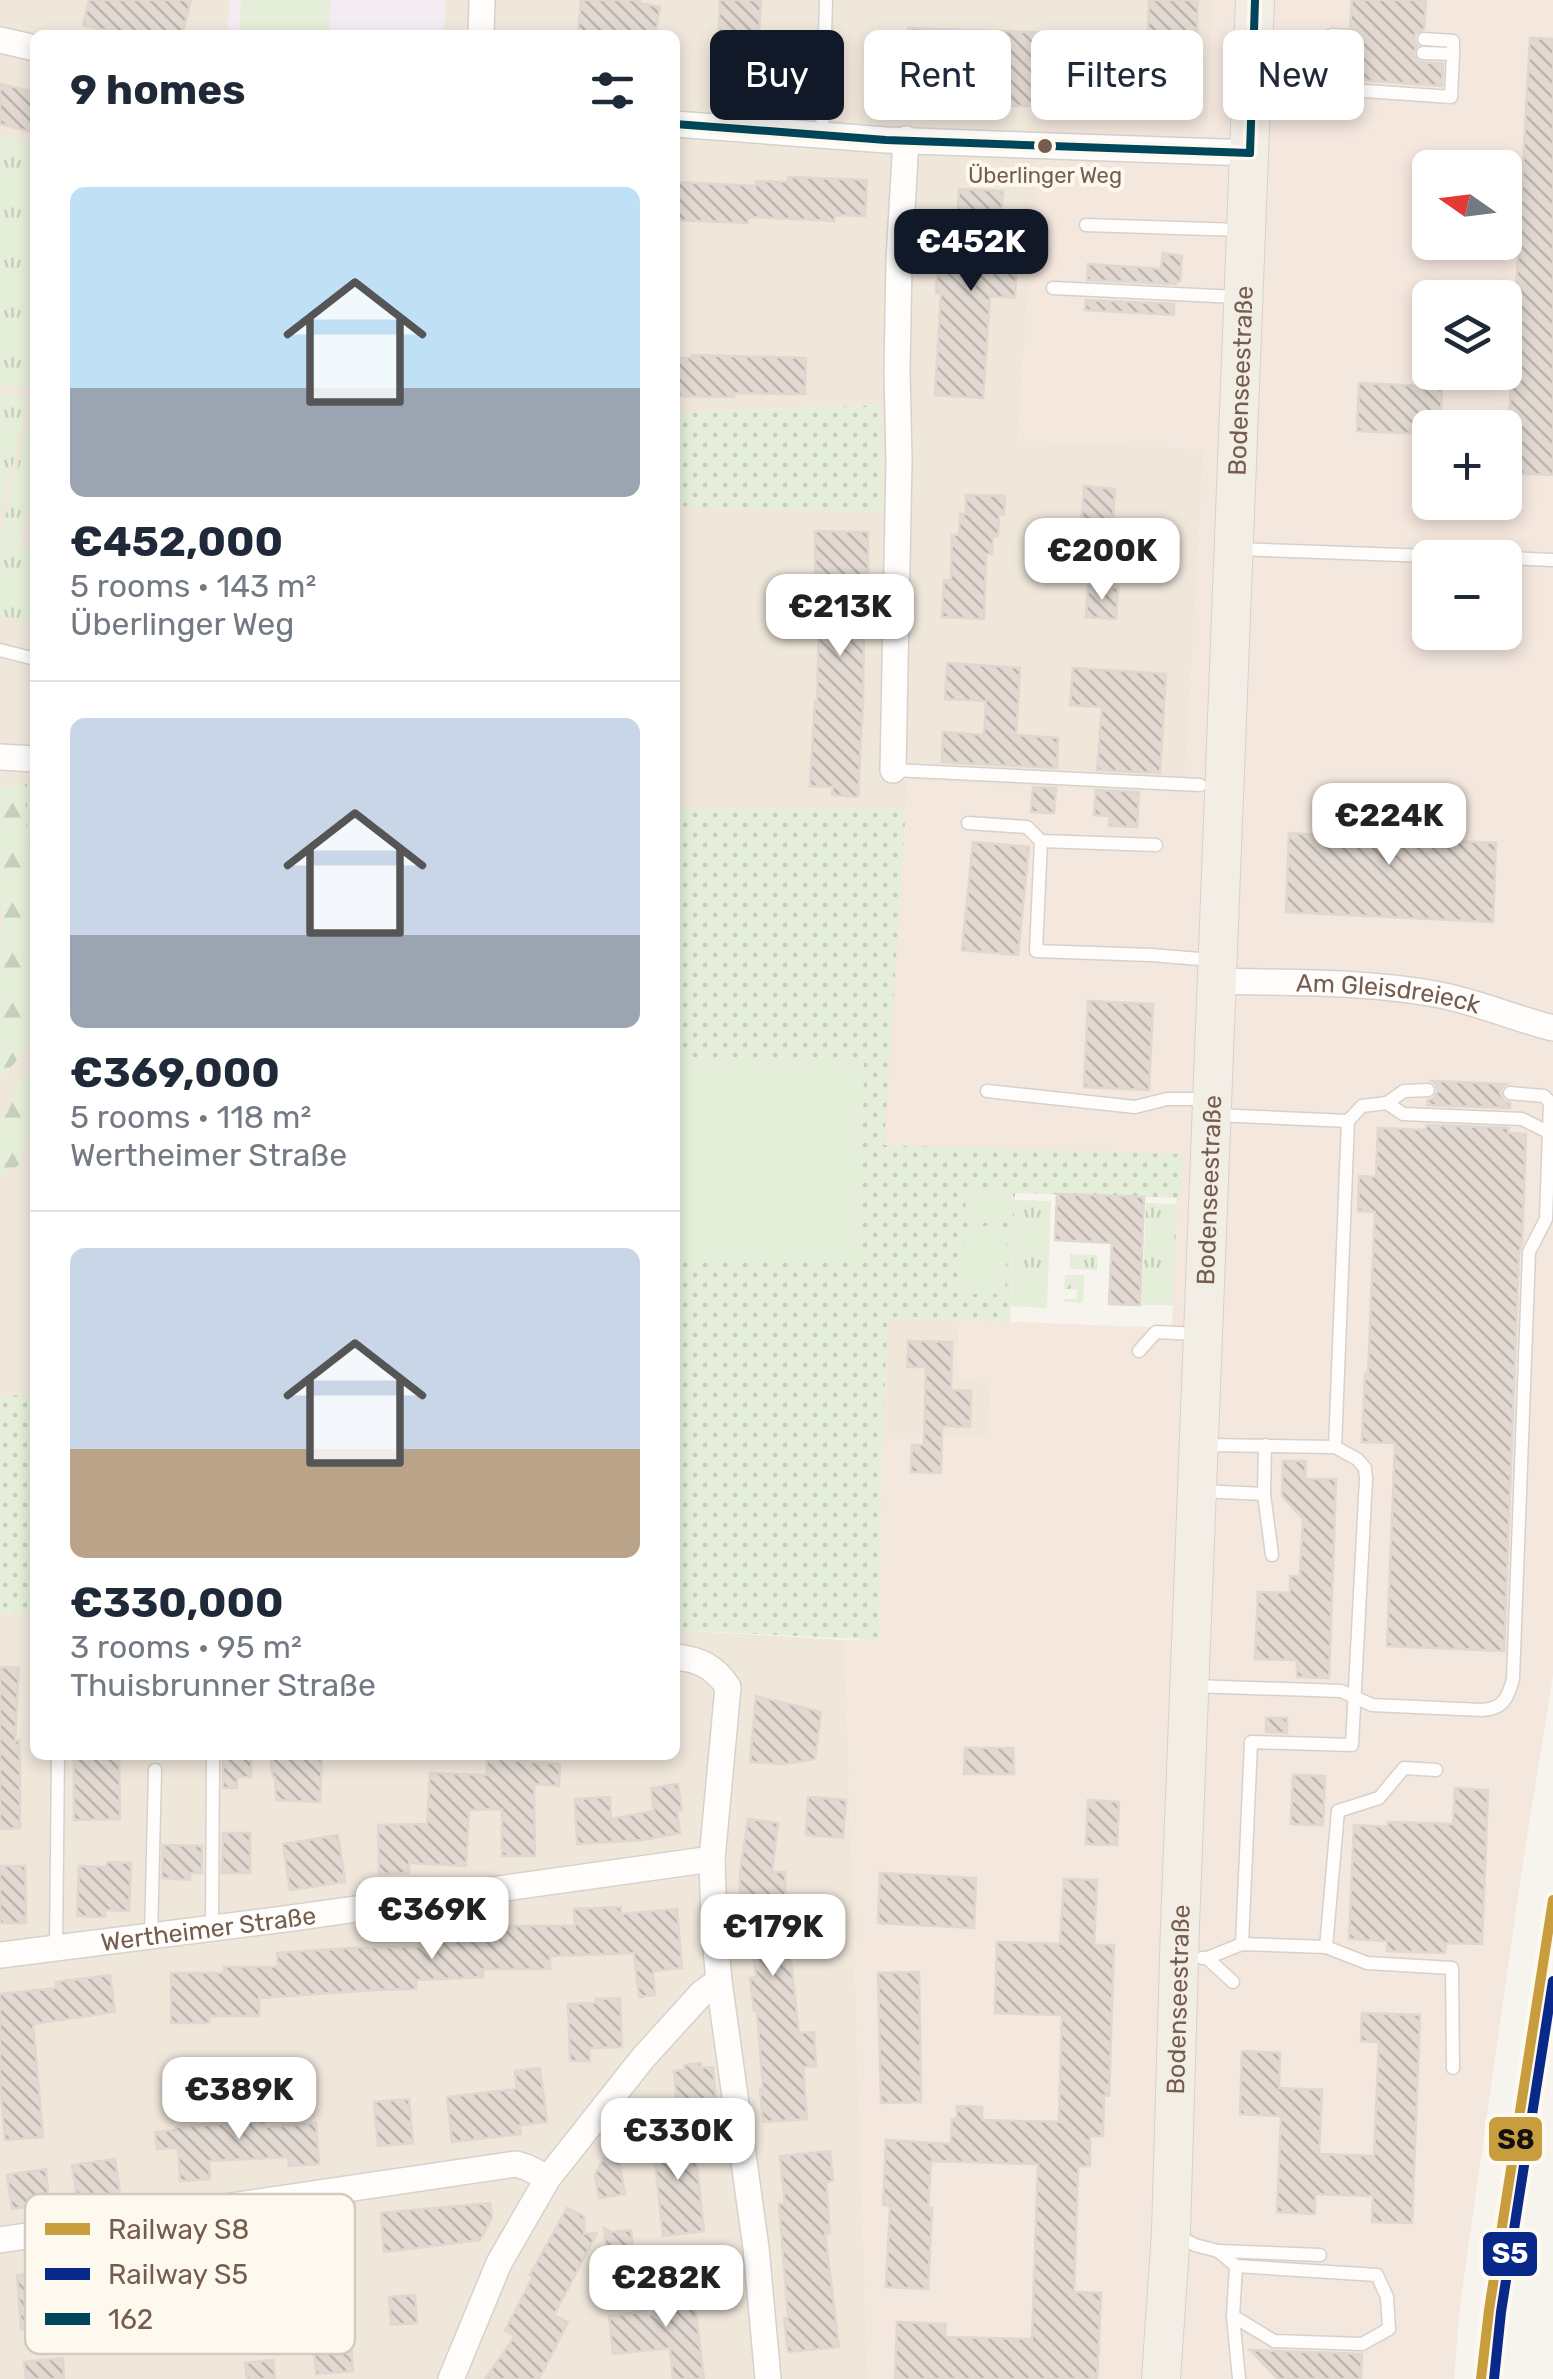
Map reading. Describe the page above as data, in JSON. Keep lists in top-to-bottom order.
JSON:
{
  "streets": {
    "main road": ["Bodenseestraße"],
    "street": ["Am Gleisdreieck", "Wertheimer Straße"]
  },
  "crossings": [
    ["Bodenseestraße", "Am Gleisdreieck"]
  ],
  "places": ["Überlinger Weg"],
  "lines": ["transit line 162", "rail line S8", "rail line S5"],
  "legend": ["Railway S8", "Railway S5", "162"],
  "north": "left",
  "page": {
    "chip": [
      "Buy",
      "Rent",
      "Filters",
      "New"
    ],
    "heading": "9 homes",
    "map_buttons": ["+", "−"],
    "list": [
      {
        "name": "€452,000",
        "note": "5 rooms · 143 m² · Überlinger Weg"
      },
      {
        "name": "€369,000",
        "note": "5 rooms · 118 m² · Wertheimer Straße"
      },
      {
        "name": "€330,000",
        "note": "3 rooms · 95 m² · Thuisbrunner Straße"
      }
    ],
    "price": [
      "€452K",
      "€200K",
      "€213K",
      "€224K",
      "€369K",
      "€179K",
      "€389K",
      "€330K",
      "€282K"
    ]
  }
}
